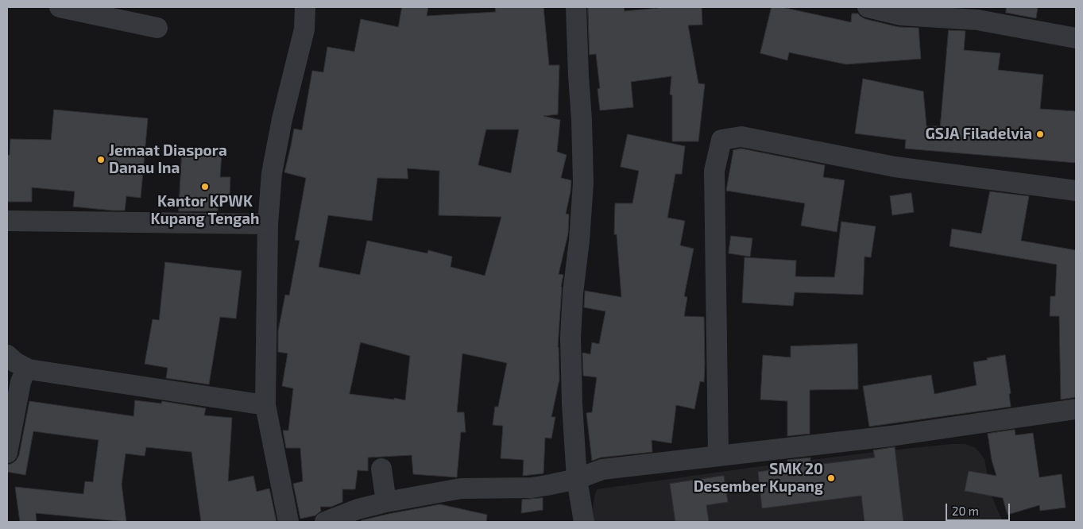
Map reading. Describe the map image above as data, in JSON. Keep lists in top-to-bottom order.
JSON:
{
  "places": [
    "GSJA Filadelvia",
    "Jemaat Diaspora Danau Ina",
    "Kantor KPWK Kupang Tengah",
    "SMK 20 Desember Kupang"
  ],
  "scale_bar": "20 m"
}
